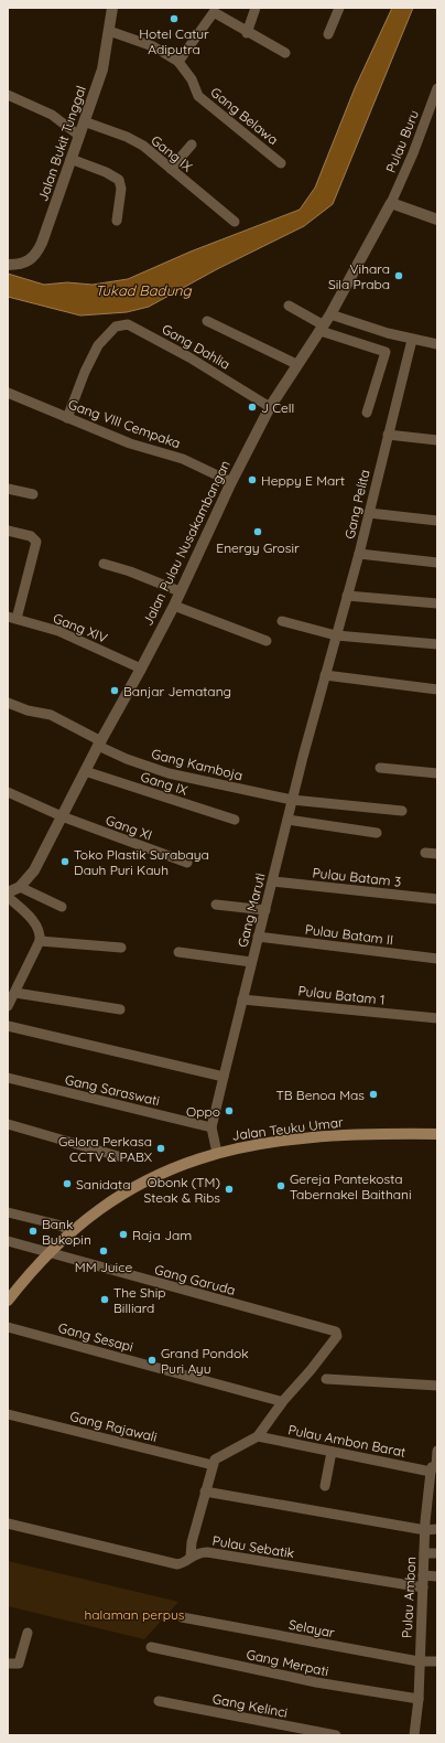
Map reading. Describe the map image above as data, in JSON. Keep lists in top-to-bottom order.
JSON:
{
  "streets": {
    "main road": ["Jalan Teuku Umar"],
    "street": [
      "Gang Belawa",
      "Pulau Buru",
      "Jalan Bukit Tunggal",
      "Gang IX",
      "Gang Dahlia",
      "Gang VIII Cempaka",
      "Gang Pelita",
      "Jalan Pulau Nusakambangan",
      "Gang XIV",
      "Gang Kamboja",
      "Gang XI",
      "Pulau Batam 3",
      "Gang Maruti",
      "Pulau Batam II",
      "Pulau Batam 1",
      "Gang Saraswati",
      "Gang Garuda",
      "Gang Sesapi",
      "Gang Rajawali",
      "Pulau Ambon Barat",
      "Pulau Sebatik",
      "Pulau Ambon",
      "Selayar",
      "Gang Merpati",
      "Gang Kelinci"
    ]
  },
  "crossings": [
    ["Gang Belawa", "Jalan Bukit Tunggal"],
    ["Pulau Buru", "Jalan Pulau Nusakambangan"],
    ["Jalan Bukit Tunggal", "Gang IX"],
    ["Gang IX", "Jalan Pulau Nusakambangan"],
    ["Gang Dahlia", "Gang VIII Cempaka"],
    ["Gang Dahlia", "Jalan Pulau Nusakambangan"],
    ["Gang VIII Cempaka", "Jalan Pulau Nusakambangan"],
    ["Gang Pelita", "Gang Maruti"],
    ["Jalan Pulau Nusakambangan", "Gang XIV"],
    ["Jalan Pulau Nusakambangan", "Gang Kamboja"],
    ["Jalan Pulau Nusakambangan", "Gang XI"],
    ["Gang Kamboja", "Gang Maruti"],
    ["Pulau Batam 3", "Gang Maruti"],
    ["Gang Maruti", "Pulau Batam II"],
    ["Gang Maruti", "Pulau Batam 1"],
    ["Gang Maruti", "Gang Saraswati"],
    ["Gang Maruti", "Jalan Teuku Umar"],
    ["Jalan Teuku Umar", "Gang Garuda"],
    ["Gang Garuda", "Pulau Ambon Barat"],
    ["Pulau Ambon Barat", "Pulau Ambon"],
    ["Pulau Sebatik", "Pulau Ambon"],
    ["Pulau Ambon", "Selayar"],
    ["Pulau Ambon", "Gang Merpati"]
  ],
  "water": ["Tukad Badung"],
  "parks": ["halaman perpus"],
  "places": [
    "Hotel Catur Adiputra",
    "Vihara Sila Praba",
    "J Cell",
    "Heppy E Mart",
    "Energy Grosir",
    "Banjar Jematang",
    "Toko Plastik Surabaya Dauh Puri Kauh",
    "TB Benoa Mas",
    "Oppo",
    "Gelora Perkasa CCTV & PABX",
    "Sanidata",
    "Gereja Pantekosta Tabernakel Baithani",
    "Obonk (TM) Steak & Ribs",
    "Bank Bukopin",
    "Raja Jam",
    "MM Juice",
    "The Ship Billiard",
    "Grand Pondok Puri Ayu"
  ]
}
